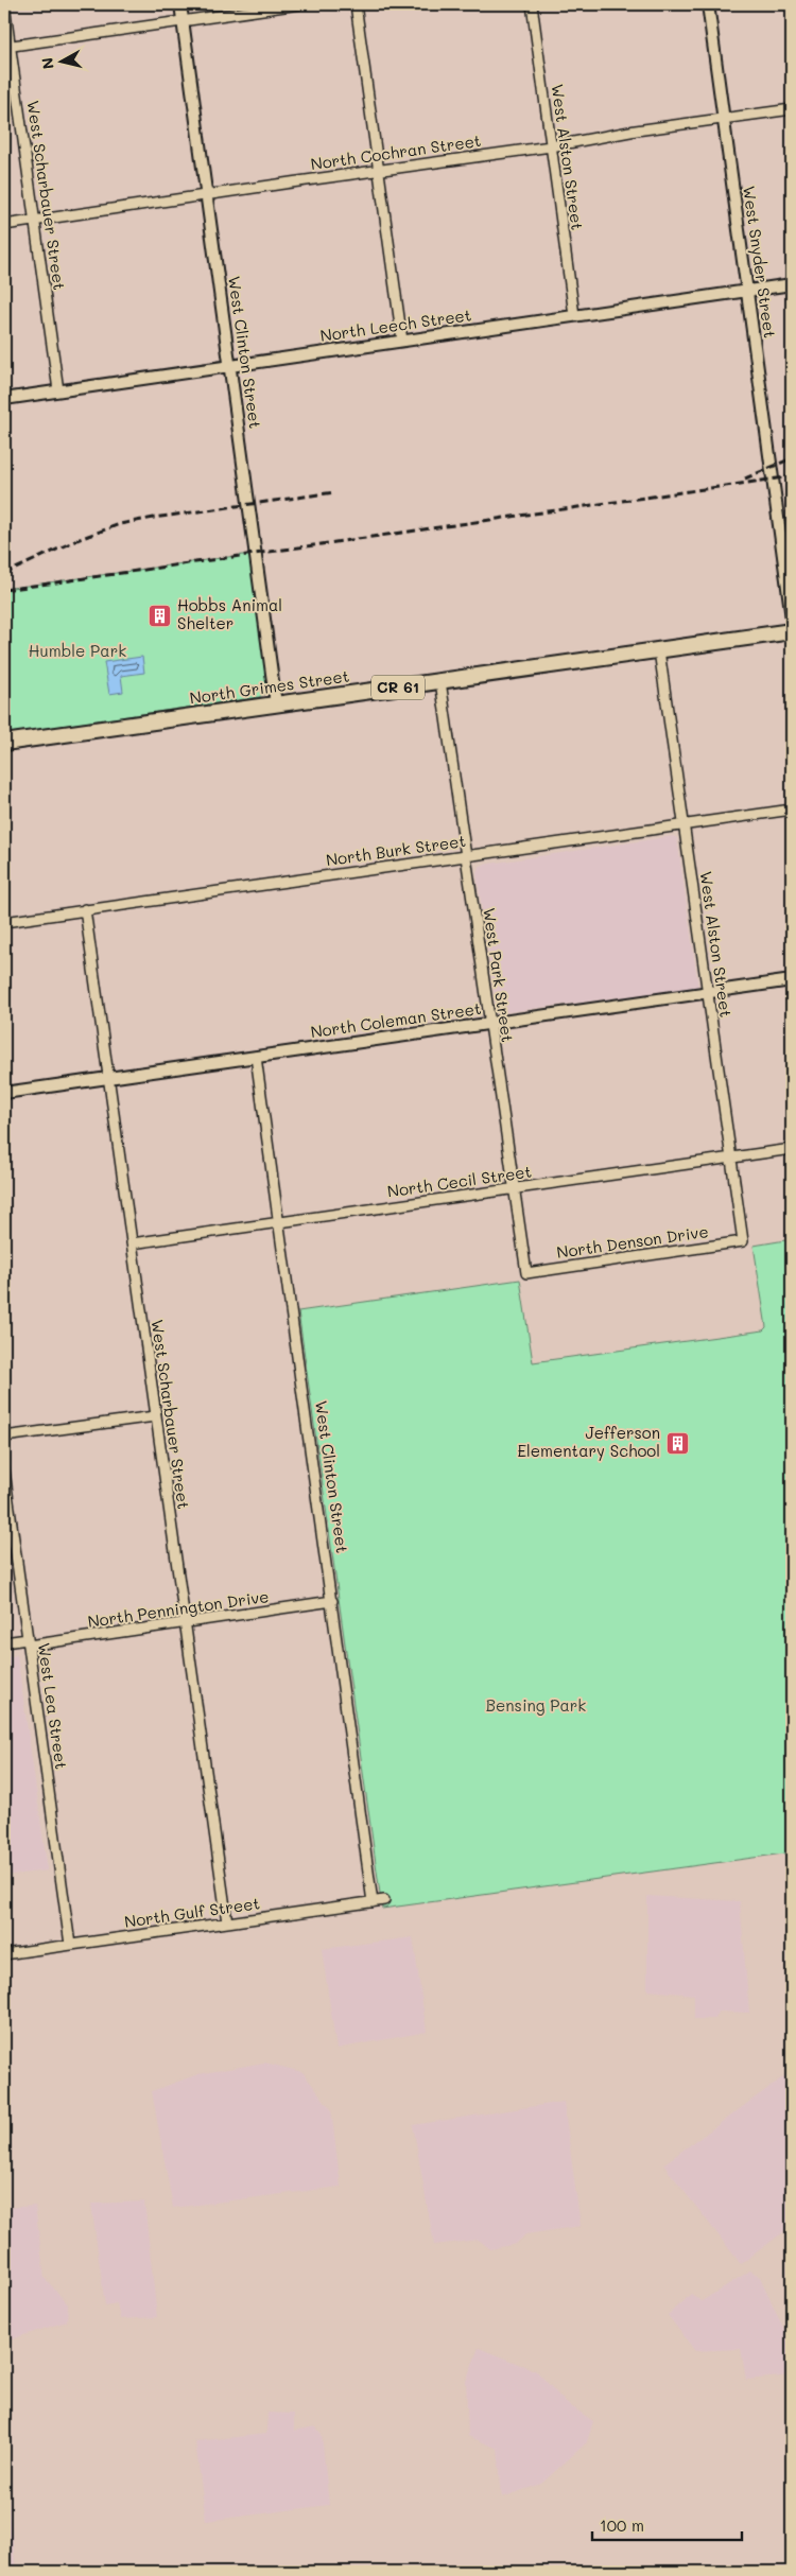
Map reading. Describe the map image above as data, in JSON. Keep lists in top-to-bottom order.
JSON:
{
  "streets": {
    "main road": ["North Grimes Street", "CR 61"],
    "street": [
      "North Cochran Street",
      "West Alston Street",
      "West Scharbauer Street",
      "West Snyder Street",
      "North Leech Street",
      "West Clinton Street",
      "North Burk Street",
      "West Park Street",
      "North Coleman Street",
      "North Cecil Street",
      "North Denson Drive",
      "North Pennington Drive",
      "West Lea Street",
      "North Gulf Street"
    ]
  },
  "crossings": [
    ["North Cochran Street", "West Alston Street"],
    ["North Cochran Street", "West Scharbauer Street"],
    ["North Cochran Street", "West Snyder Street"],
    ["North Cochran Street", "West Clinton Street"],
    ["West Alston Street", "North Leech Street"],
    ["West Alston Street", "North Grimes Street"],
    ["West Alston Street", "North Burk Street"],
    ["West Alston Street", "North Coleman Street"],
    ["West Alston Street", "North Cecil Street"],
    ["West Alston Street", "North Denson Drive"],
    ["West Scharbauer Street", "North Leech Street"],
    ["West Scharbauer Street", "North Burk Street"],
    ["West Scharbauer Street", "North Coleman Street"],
    ["West Scharbauer Street", "North Cecil Street"],
    ["West Scharbauer Street", "North Pennington Drive"],
    ["West Scharbauer Street", "North Gulf Street"],
    ["West Snyder Street", "North Leech Street"],
    ["North Leech Street", "West Clinton Street"],
    ["West Clinton Street", "North Grimes Street"],
    ["West Clinton Street", "North Coleman Street"],
    ["West Clinton Street", "North Cecil Street"],
    ["West Clinton Street", "North Pennington Drive"],
    ["West Clinton Street", "North Gulf Street"],
    ["North Grimes Street", "West Park Street"],
    ["North Burk Street", "West Park Street"],
    ["West Park Street", "North Coleman Street"],
    ["West Park Street", "North Cecil Street"],
    ["West Park Street", "North Denson Drive"],
    ["North Pennington Drive", "West Lea Street"],
    ["West Lea Street", "North Gulf Street"]
  ],
  "parks": ["Humble Park", "Bensing Park"],
  "places": {
    "building": ["Hobbs Animal Shelter", "Jefferson Elementary School"]
  },
  "scale_bar": "100 m",
  "north": "left"
}
